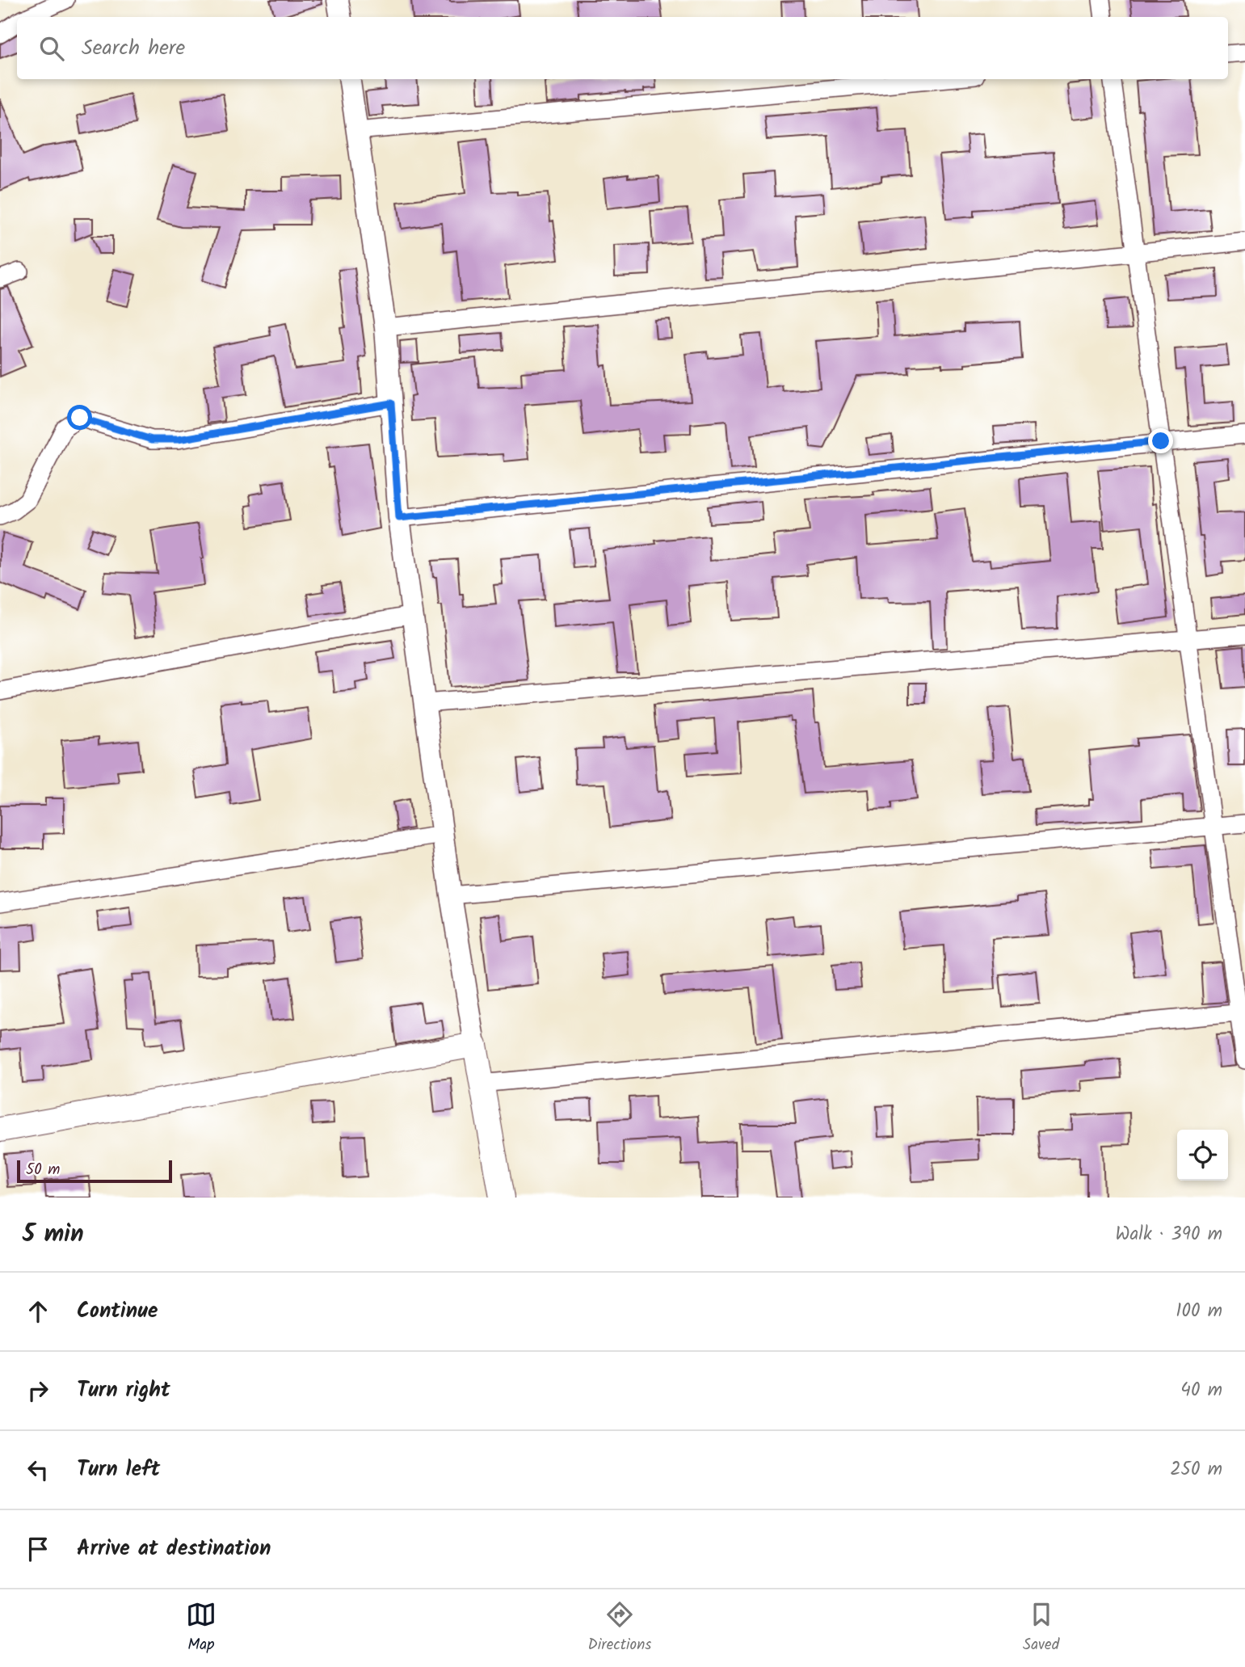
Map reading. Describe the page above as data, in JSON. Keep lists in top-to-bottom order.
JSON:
{
  "scale_bar": "50 m",
  "page": {
    "search": "Search here",
    "scale": "50 m",
    "heading": ["5 min", "Walk · 390 m"],
    "list": [
      ["Continue", "100 m"],
      ["Turn right", "40 m"],
      ["Turn left", "250 m"],
      "Arrive at destination"
    ],
    "nav": ["Map", "Directions", "Saved"]
  }
}
